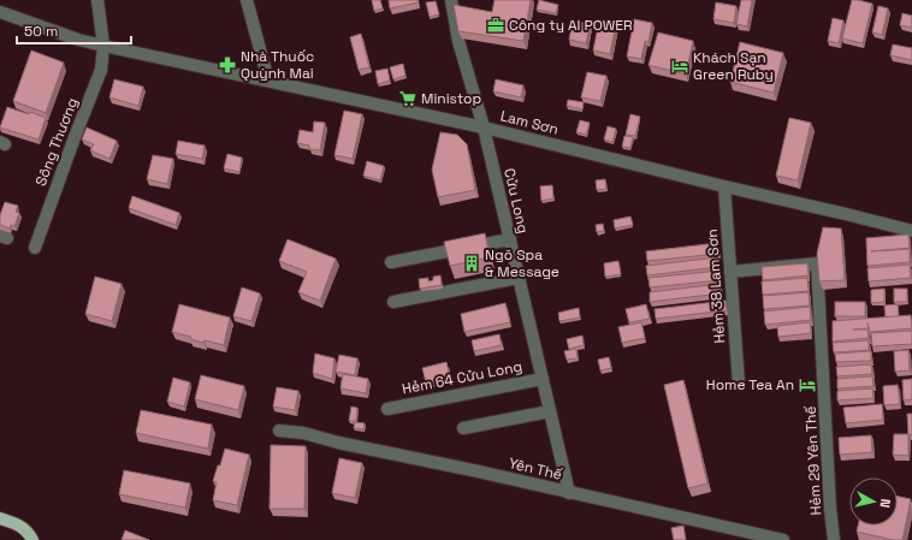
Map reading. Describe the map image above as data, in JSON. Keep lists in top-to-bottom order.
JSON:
{
  "streets": {
    "street": [
      "Lam Sơn",
      "Sông Thương",
      "Cửu Long",
      "Hẻm 38 Lam Sơn",
      "Hẻm 64 Cửu Long",
      "Hẻm 29 Yên Thế",
      "Yên Thế"
    ]
  },
  "crossings": [
    ["Lam Sơn", "Sông Thương"],
    ["Lam Sơn", "Cửu Long"],
    ["Lam Sơn", "Hẻm 38 Lam Sơn"],
    ["Cửu Long", "Hẻm 64 Cửu Long"],
    ["Cửu Long", "Yên Thế"],
    ["Hẻm 38 Lam Sơn", "Hẻm 29 Yên Thế"]
  ],
  "places": {
    "office": ["Công ty AI POWER"],
    "pharmacy": ["Nhà Thuốc Quỳnh Mai"],
    "hotel": ["Khách Sạn Green Ruby", "Home Tea An"],
    "supermarket": ["Ministop"],
    "building": ["Ngõ Spa & Message"]
  },
  "scale_bar": "50 m",
  "north": "right"
}
